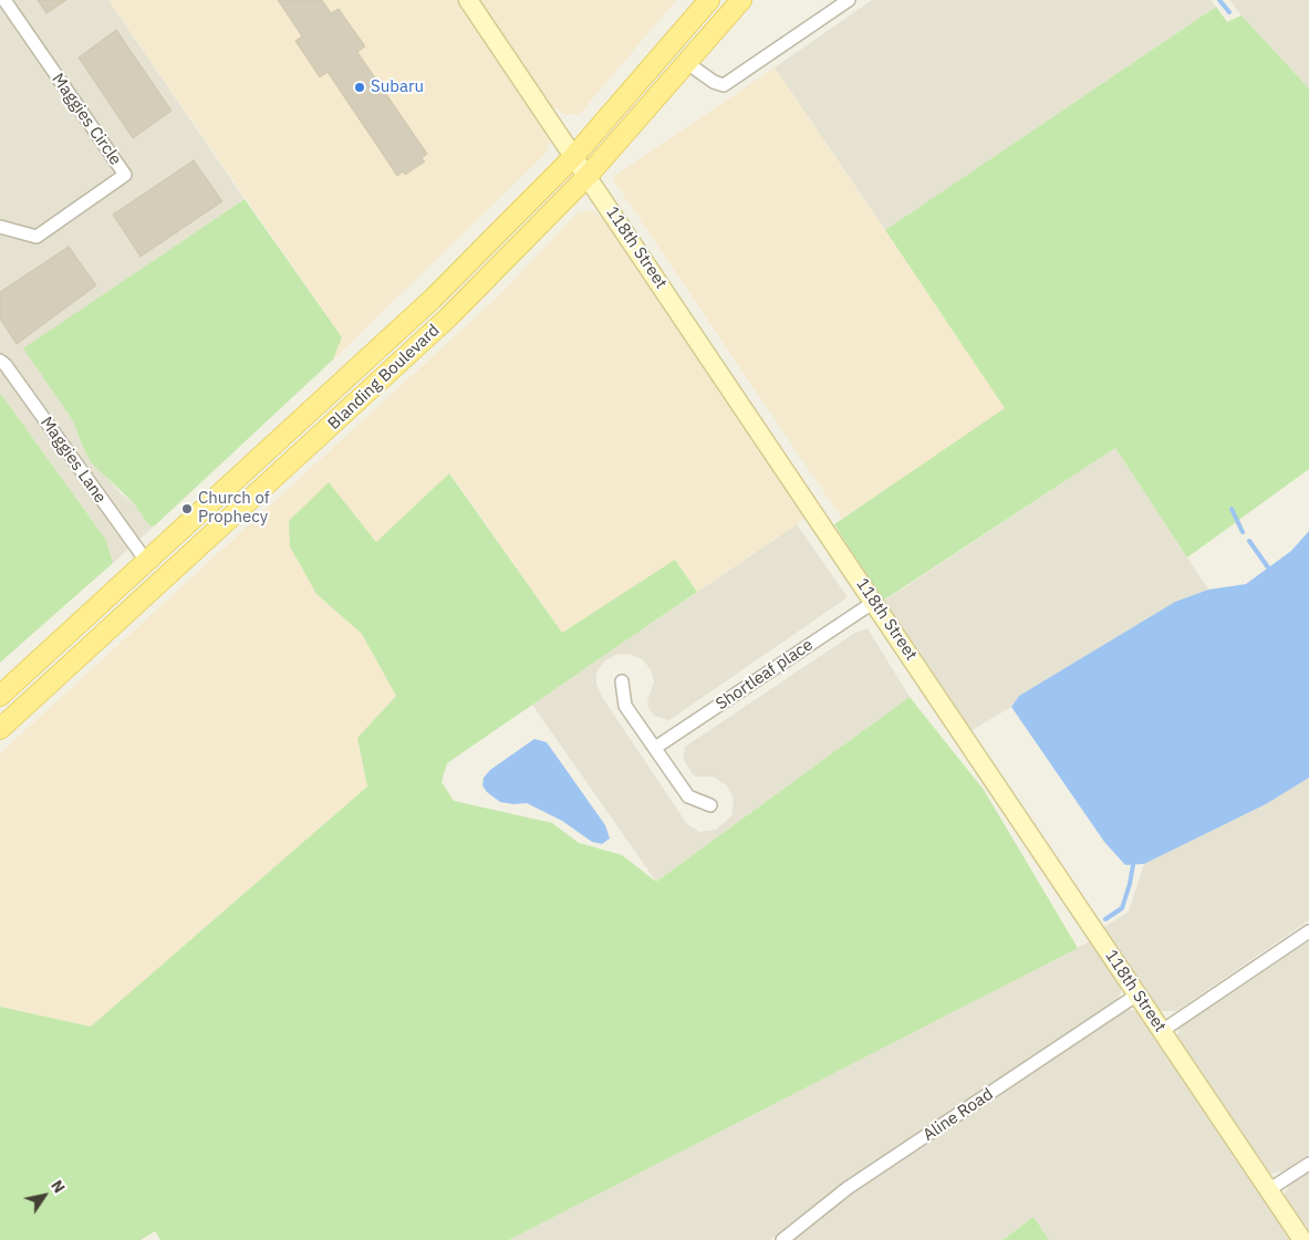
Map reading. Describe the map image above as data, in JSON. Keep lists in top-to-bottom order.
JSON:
{
  "streets": {
    "main road": ["Blanding Boulevard"],
    "street": [
      "Maggies Circle",
      "118th Street",
      "Maggies Lane",
      "Shortleaf place",
      "Aline Road"
    ]
  },
  "crossings": [
    ["118th Street", "Blanding Boulevard"],
    ["118th Street", "Shortleaf place"],
    ["118th Street", "Aline Road"],
    ["Blanding Boulevard", "Maggies Lane"]
  ],
  "places": ["Subaru", "Church of Prophecy"],
  "north": "top right"
}
